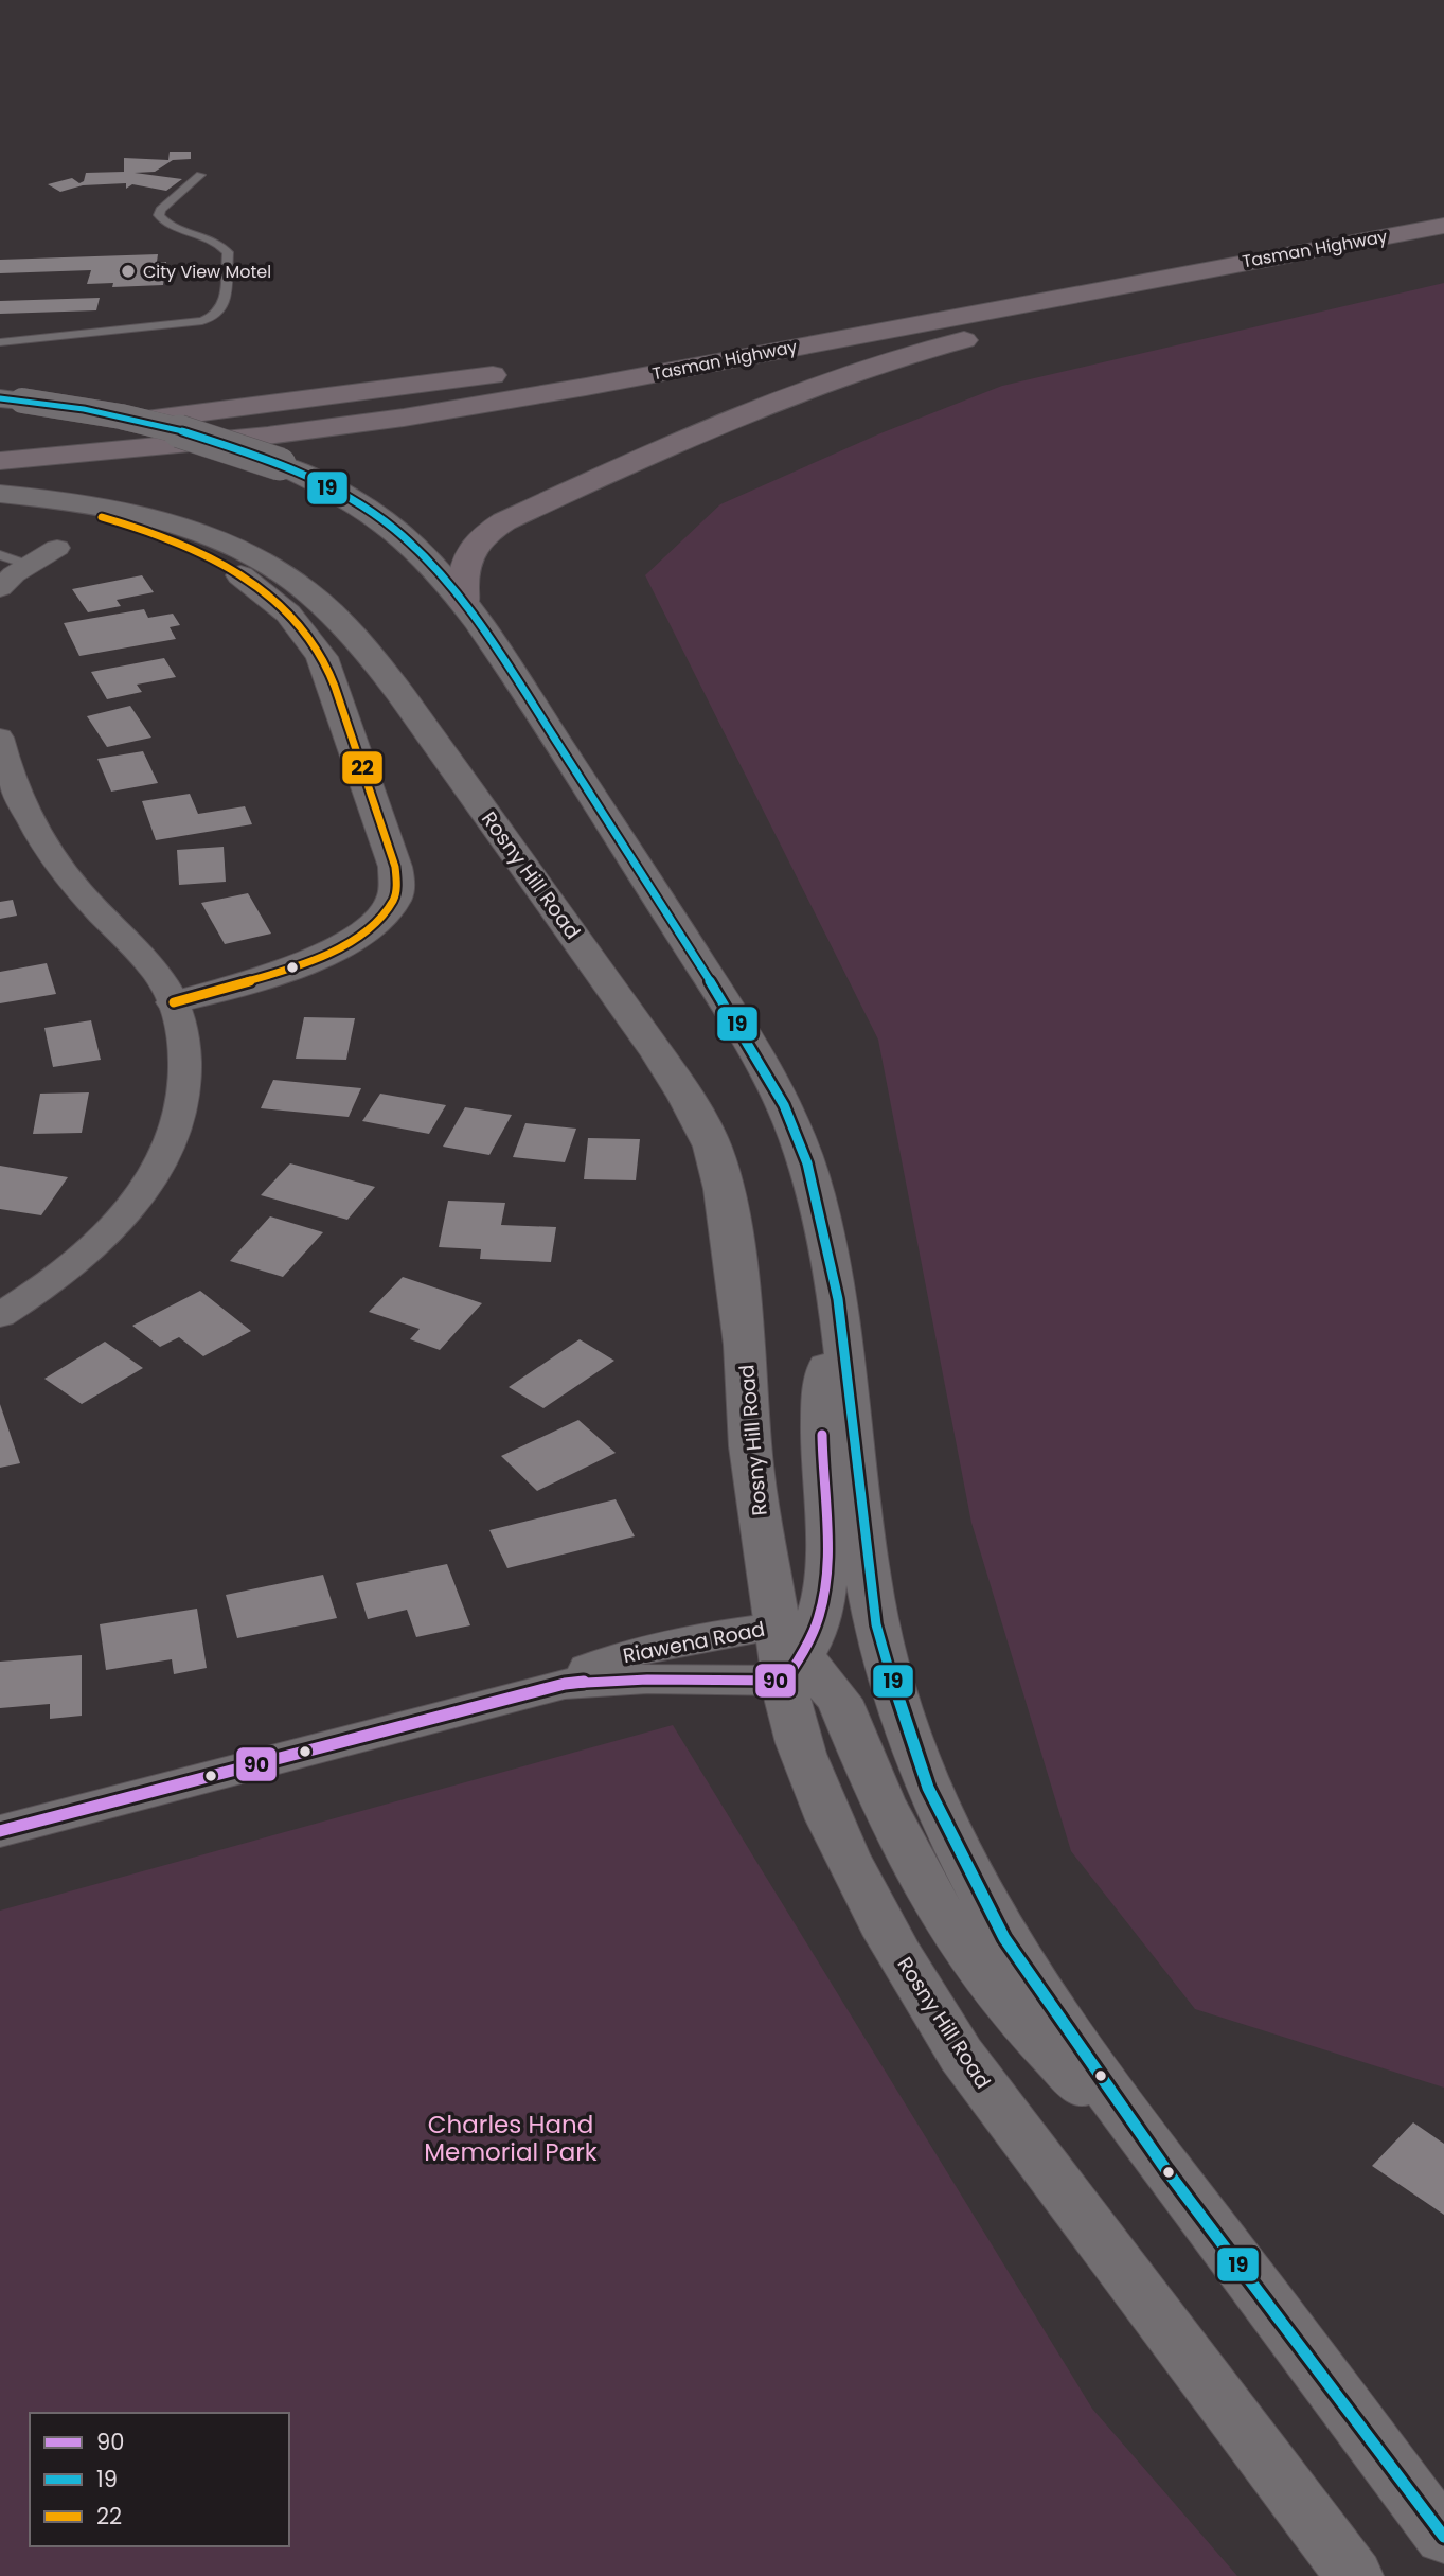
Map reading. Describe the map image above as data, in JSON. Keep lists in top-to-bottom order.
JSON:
{
  "streets": {
    "highway": ["Tasman Highway"],
    "main road": ["Rosny Hill Road"],
    "street": ["Riawena Road"]
  },
  "crossings": [
    ["Rosny Hill Road", "Riawena Road"]
  ],
  "parks": ["Charles Hand Memorial Park"],
  "places": ["City View Motel"],
  "lines": ["transit line 19", "transit line 22", "transit line 90"],
  "legend": ["90", "19", "22"]
}
